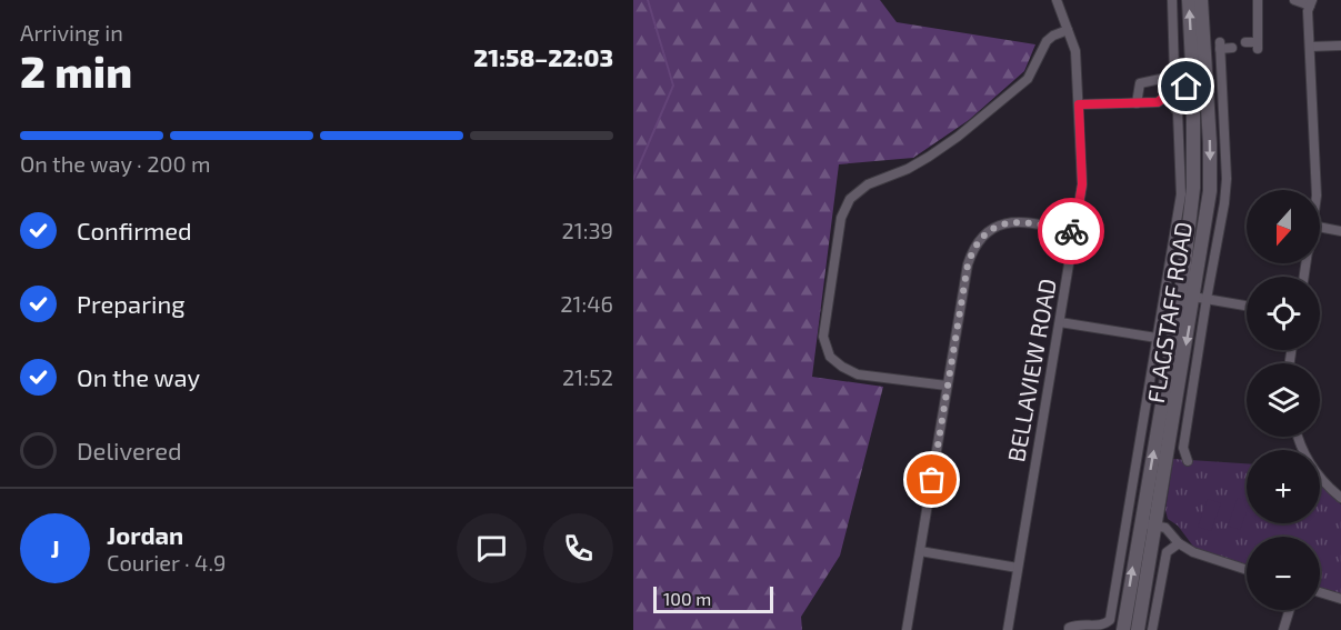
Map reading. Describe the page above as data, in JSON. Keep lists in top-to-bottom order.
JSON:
{
  "streets": {
    "main road": ["FLAGSTAFF ROAD"],
    "street": ["BELLAVIEW ROAD"]
  },
  "scale_bar": "100 m",
  "north": "bottom",
  "page": {
    "heading": ["2 min", "Arriving in", "21:58–22:03"],
    "panel": ["Jordan", "Courier · 4.9"],
    "bar": "On the way · 200 m",
    "map_buttons": ["+", "−"],
    "list": [
      ["Confirmed", "21:39"],
      ["Preparing", "21:46"],
      ["On the way", "21:52"],
      "Delivered"
    ],
    "round": "J",
    "scale": "100 m"
  }
}
